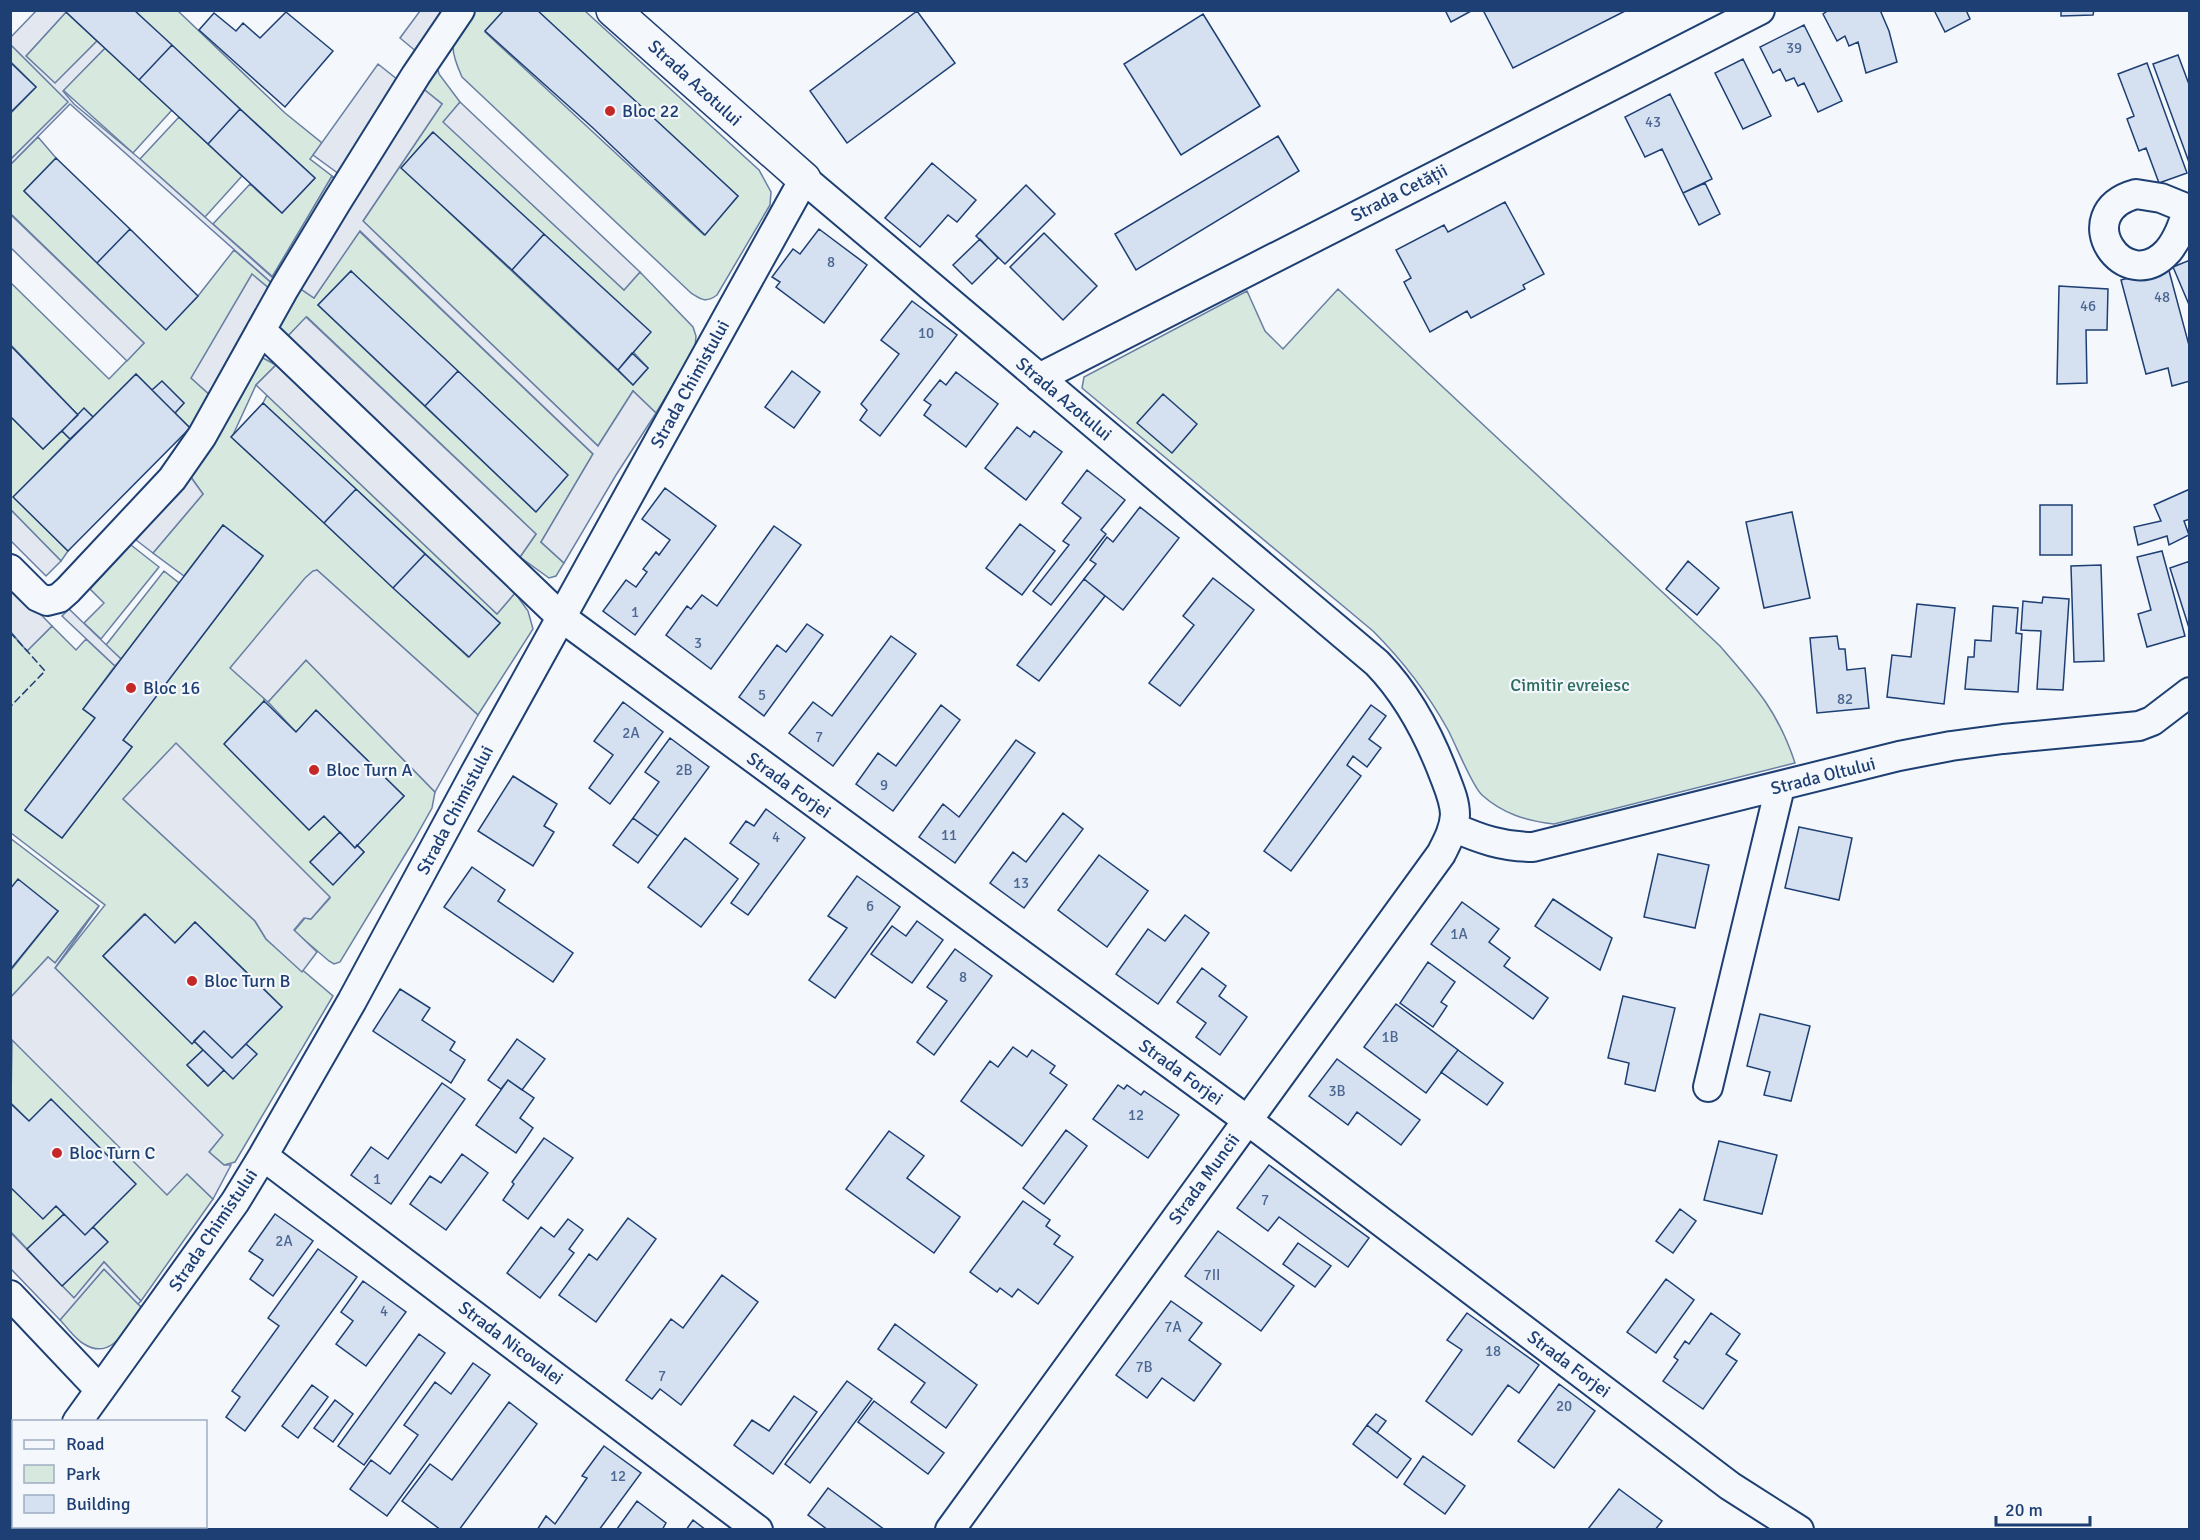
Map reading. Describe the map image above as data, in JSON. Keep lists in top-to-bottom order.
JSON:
{
  "streets": {
    "street": [
      "Strada Azotului",
      "Strada Cetății",
      "Strada Chimistului",
      "Strada Oltului",
      "Strada Forjei",
      "Strada Muncii",
      "Strada Nicovalei"
    ]
  },
  "crossings": [
    ["Strada Azotului", "Strada Cetății"],
    ["Strada Azotului", "Strada Chimistului"],
    ["Strada Azotului", "Strada Oltului"],
    ["Strada Azotului", "Strada Muncii"],
    ["Strada Chimistului", "Strada Forjei"],
    ["Strada Chimistului", "Strada Nicovalei"],
    ["Strada Oltului", "Strada Muncii"],
    ["Strada Forjei", "Strada Muncii"]
  ],
  "parks": ["Cimitir evreiesc"],
  "places": [
    "Bloc 22",
    "Bloc 16",
    "Bloc Turn A",
    "Bloc Turn B",
    "Bloc Turn C"
  ],
  "house_numbers": [
    "39",
    "43",
    "8",
    "48",
    "46",
    "10",
    "1",
    "3",
    "5",
    "82",
    "2A",
    "7",
    "2B",
    "9",
    "11",
    "4",
    "13",
    "6",
    "1A",
    "8",
    "1B",
    "3B",
    "12",
    "1",
    "7",
    "2A",
    "7II",
    "4",
    "7A",
    "18",
    "7B",
    "7",
    "20",
    "12"
  ],
  "legend": ["Road", "Park", "Building"],
  "scale_bar": "20 m"
}
